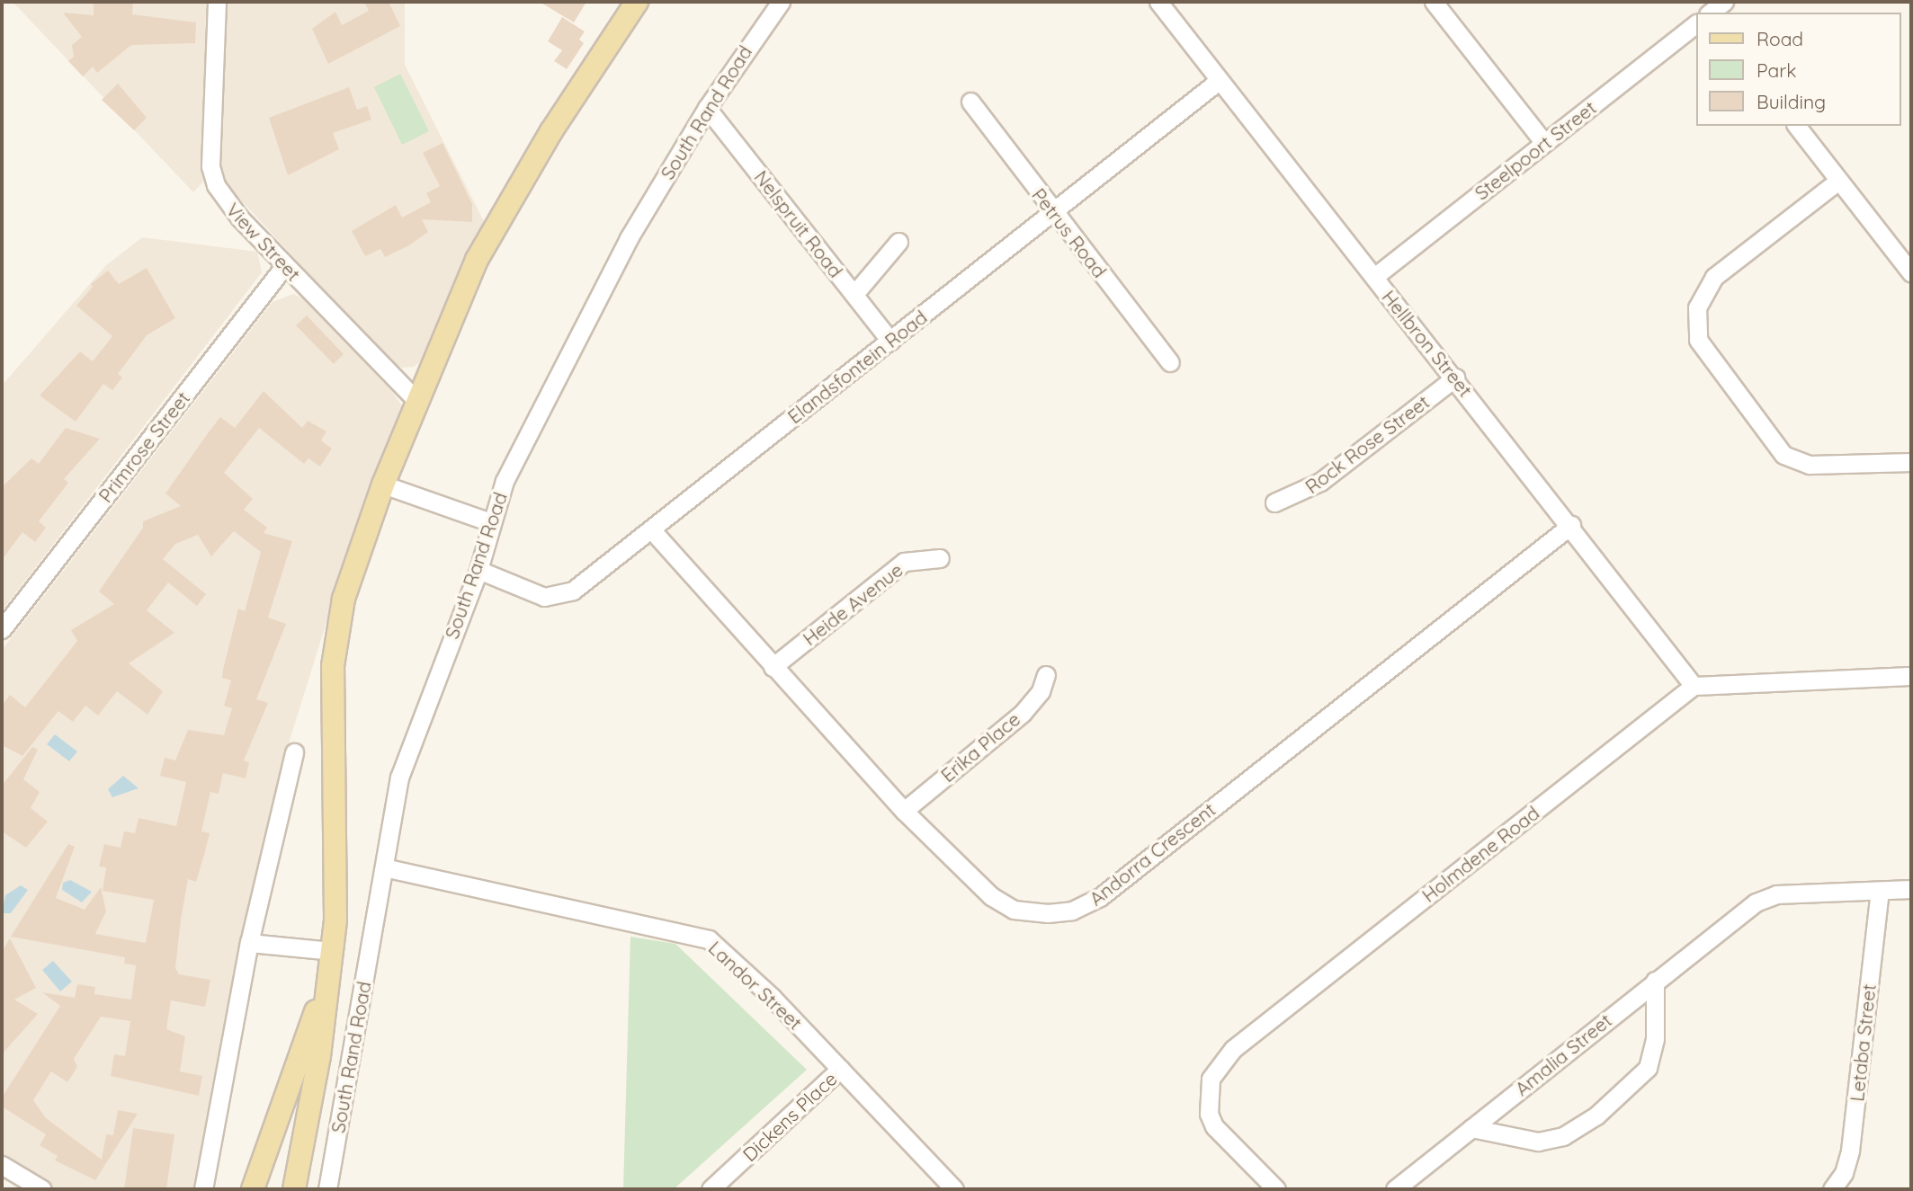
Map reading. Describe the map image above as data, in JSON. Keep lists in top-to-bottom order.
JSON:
{
  "streets": {
    "main road": ["South Rand Road"],
    "street": [
      "Steelpoort Street",
      "Nelspruit Road",
      "Petrus Road",
      "View Street",
      "Hellbron Street",
      "Elandsfontein Road",
      "Rock Rose Street",
      "Primrose Street",
      "Heide Avenue",
      "Erika Place",
      "Andorra Crescent",
      "Holmdene Road",
      "Landor Street",
      "Letaba Street",
      "Amalia Street",
      "Dickens Place"
    ]
  },
  "crossings": [
    ["South Rand Road", "Nelspruit Road"],
    ["South Rand Road", "View Street"],
    ["South Rand Road", "Elandsfontein Road"],
    ["South Rand Road", "Landor Street"],
    ["Steelpoort Street", "Hellbron Street"],
    ["Nelspruit Road", "Elandsfontein Road"],
    ["Petrus Road", "Elandsfontein Road"],
    ["View Street", "Primrose Street"],
    ["Hellbron Street", "Elandsfontein Road"],
    ["Hellbron Street", "Rock Rose Street"],
    ["Hellbron Street", "Andorra Crescent"],
    ["Hellbron Street", "Holmdene Road"],
    ["Elandsfontein Road", "Andorra Crescent"],
    ["Heide Avenue", "Andorra Crescent"],
    ["Erika Place", "Andorra Crescent"],
    ["Landor Street", "Dickens Place"],
    ["Letaba Street", "Amalia Street"]
  ],
  "legend": ["Road", "Park", "Building"]
}
